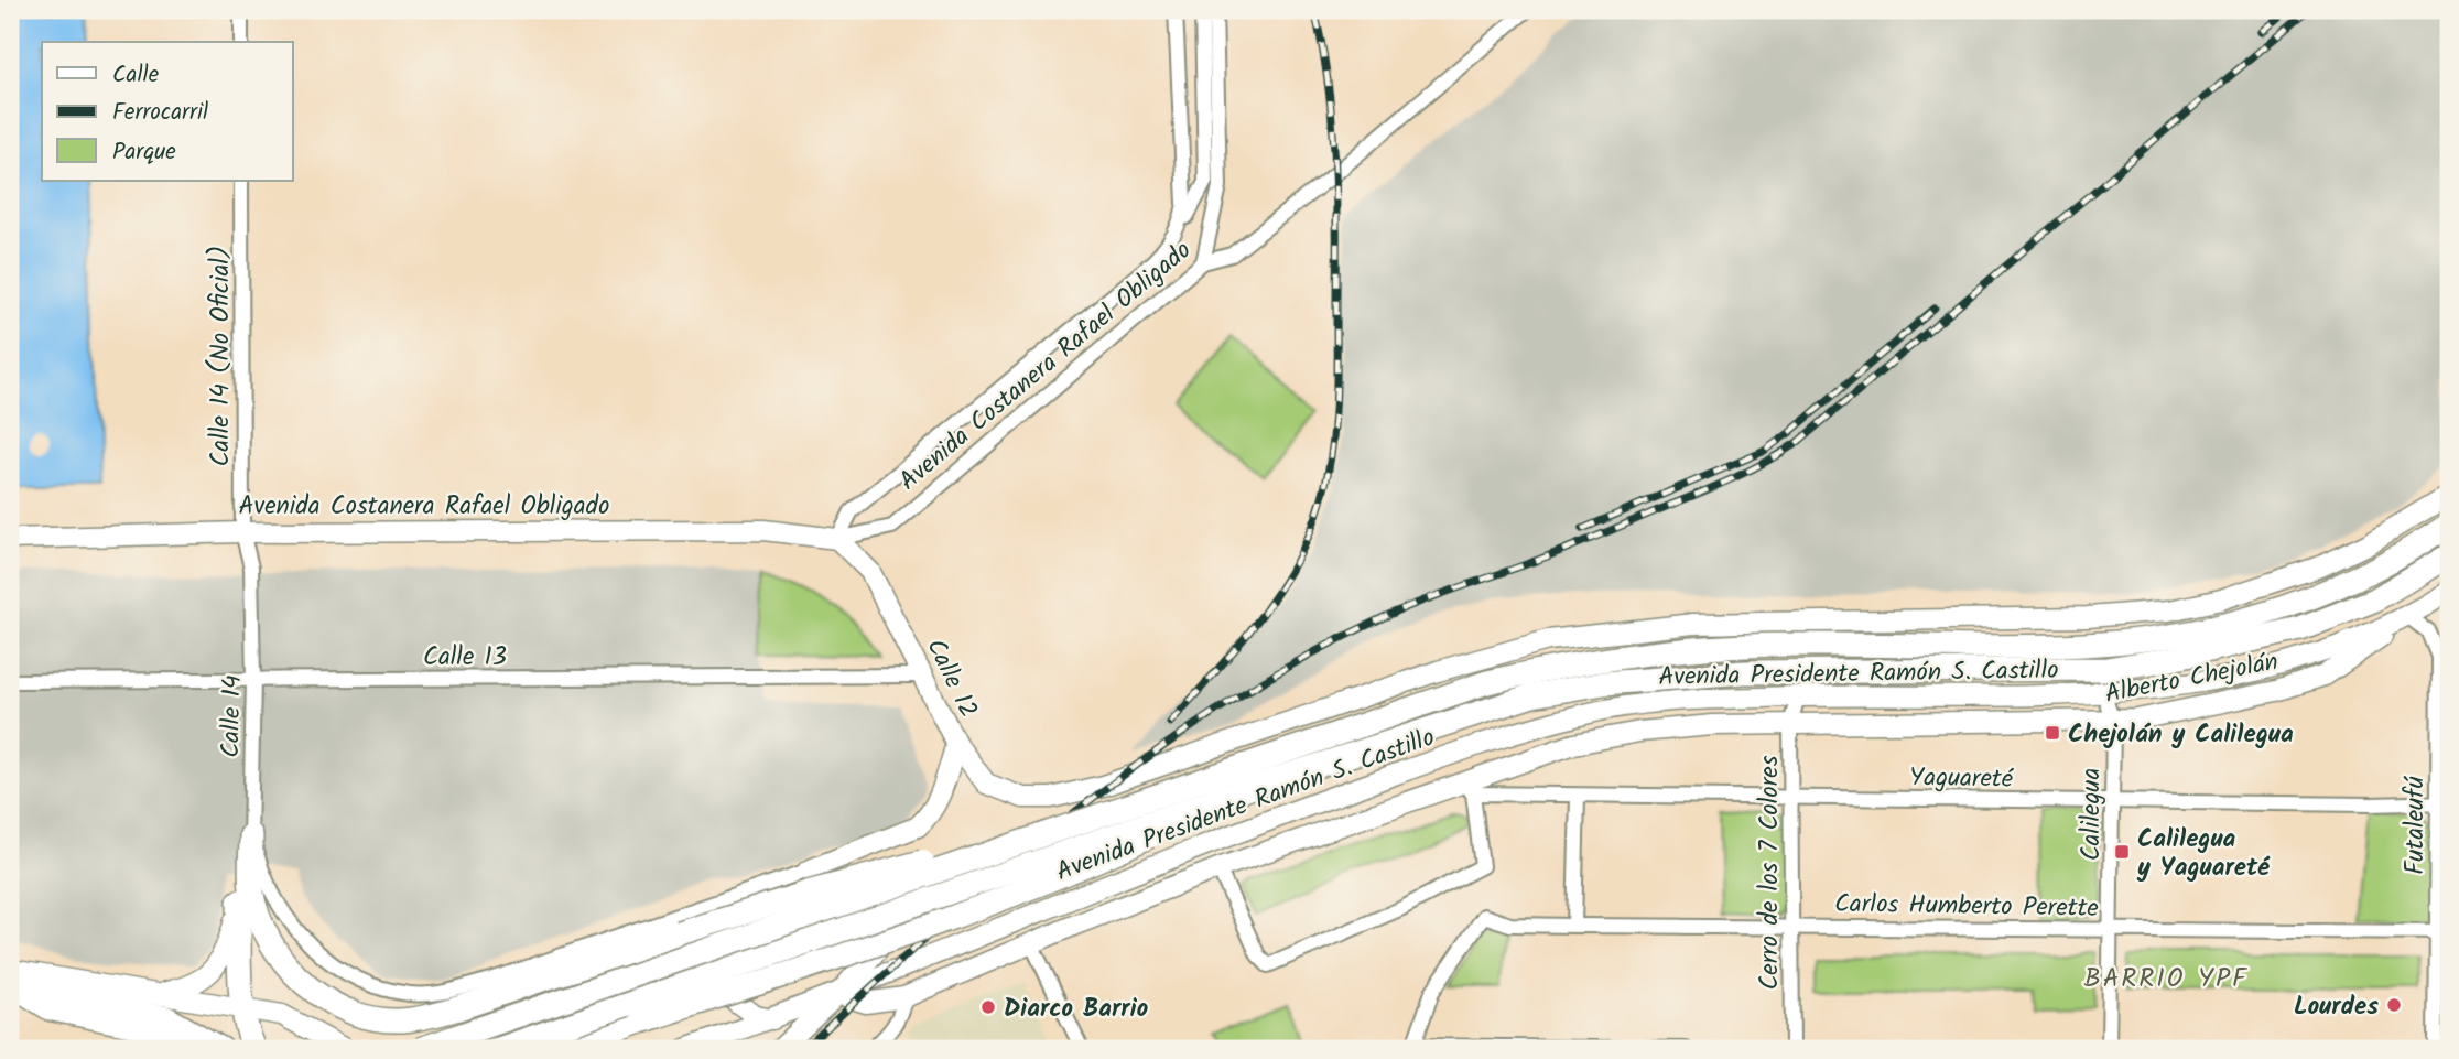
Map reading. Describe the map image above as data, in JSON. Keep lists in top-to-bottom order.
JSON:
{
  "streets": {
    "main road": [
      "Avenida Costanera Rafael Obligado",
      "Avenida Presidente Ramón S. Castillo",
      "Alberto Chejolán",
      "Calle 12"
    ],
    "street": [
      "Calle 14 (No Oficial)",
      "Calle 13",
      "Calle 14",
      "Yaguareté",
      "Calilegua",
      "Futaleufú",
      "Cerro de los 7 Colores",
      "Carlos Humberto Perette"
    ]
  },
  "crossings": [
    ["Calle 14 (No Oficial)", "Avenida Costanera Rafael Obligado"],
    ["Calle 14 (No Oficial)", "Calle 14"],
    ["Avenida Costanera Rafael Obligado", "Calle 12"],
    ["Avenida Costanera Rafael Obligado", "Calle 14"],
    ["Calle 13", "Calle 12"],
    ["Calle 13", "Calle 14"],
    ["Avenida Presidente Ramón S. Castillo", "Alberto Chejolán"],
    ["Avenida Presidente Ramón S. Castillo", "Calle 12"],
    ["Avenida Presidente Ramón S. Castillo", "Calilegua"],
    ["Avenida Presidente Ramón S. Castillo", "Futaleufú"],
    ["Avenida Presidente Ramón S. Castillo", "Cerro de los 7 Colores"],
    ["Alberto Chejolán", "Yaguareté"],
    ["Alberto Chejolán", "Calilegua"],
    ["Alberto Chejolán", "Futaleufú"],
    ["Alberto Chejolán", "Cerro de los 7 Colores"],
    ["Yaguareté", "Calilegua"],
    ["Yaguareté", "Futaleufú"],
    ["Yaguareté", "Cerro de los 7 Colores"],
    ["Calilegua", "Carlos Humberto Perette"],
    ["Futaleufú", "Carlos Humberto Perette"],
    ["Cerro de los 7 Colores", "Carlos Humberto Perette"]
  ],
  "districts": ["BARRIO YPF"],
  "places": {
    "transit": ["Chejolán y Calilegua", "Calilegua y Yaguareté"],
    "other": ["Lourdes", "Diarco Barrio"]
  },
  "legend": ["Calle", "Ferrocarril", "Parque"]
}
